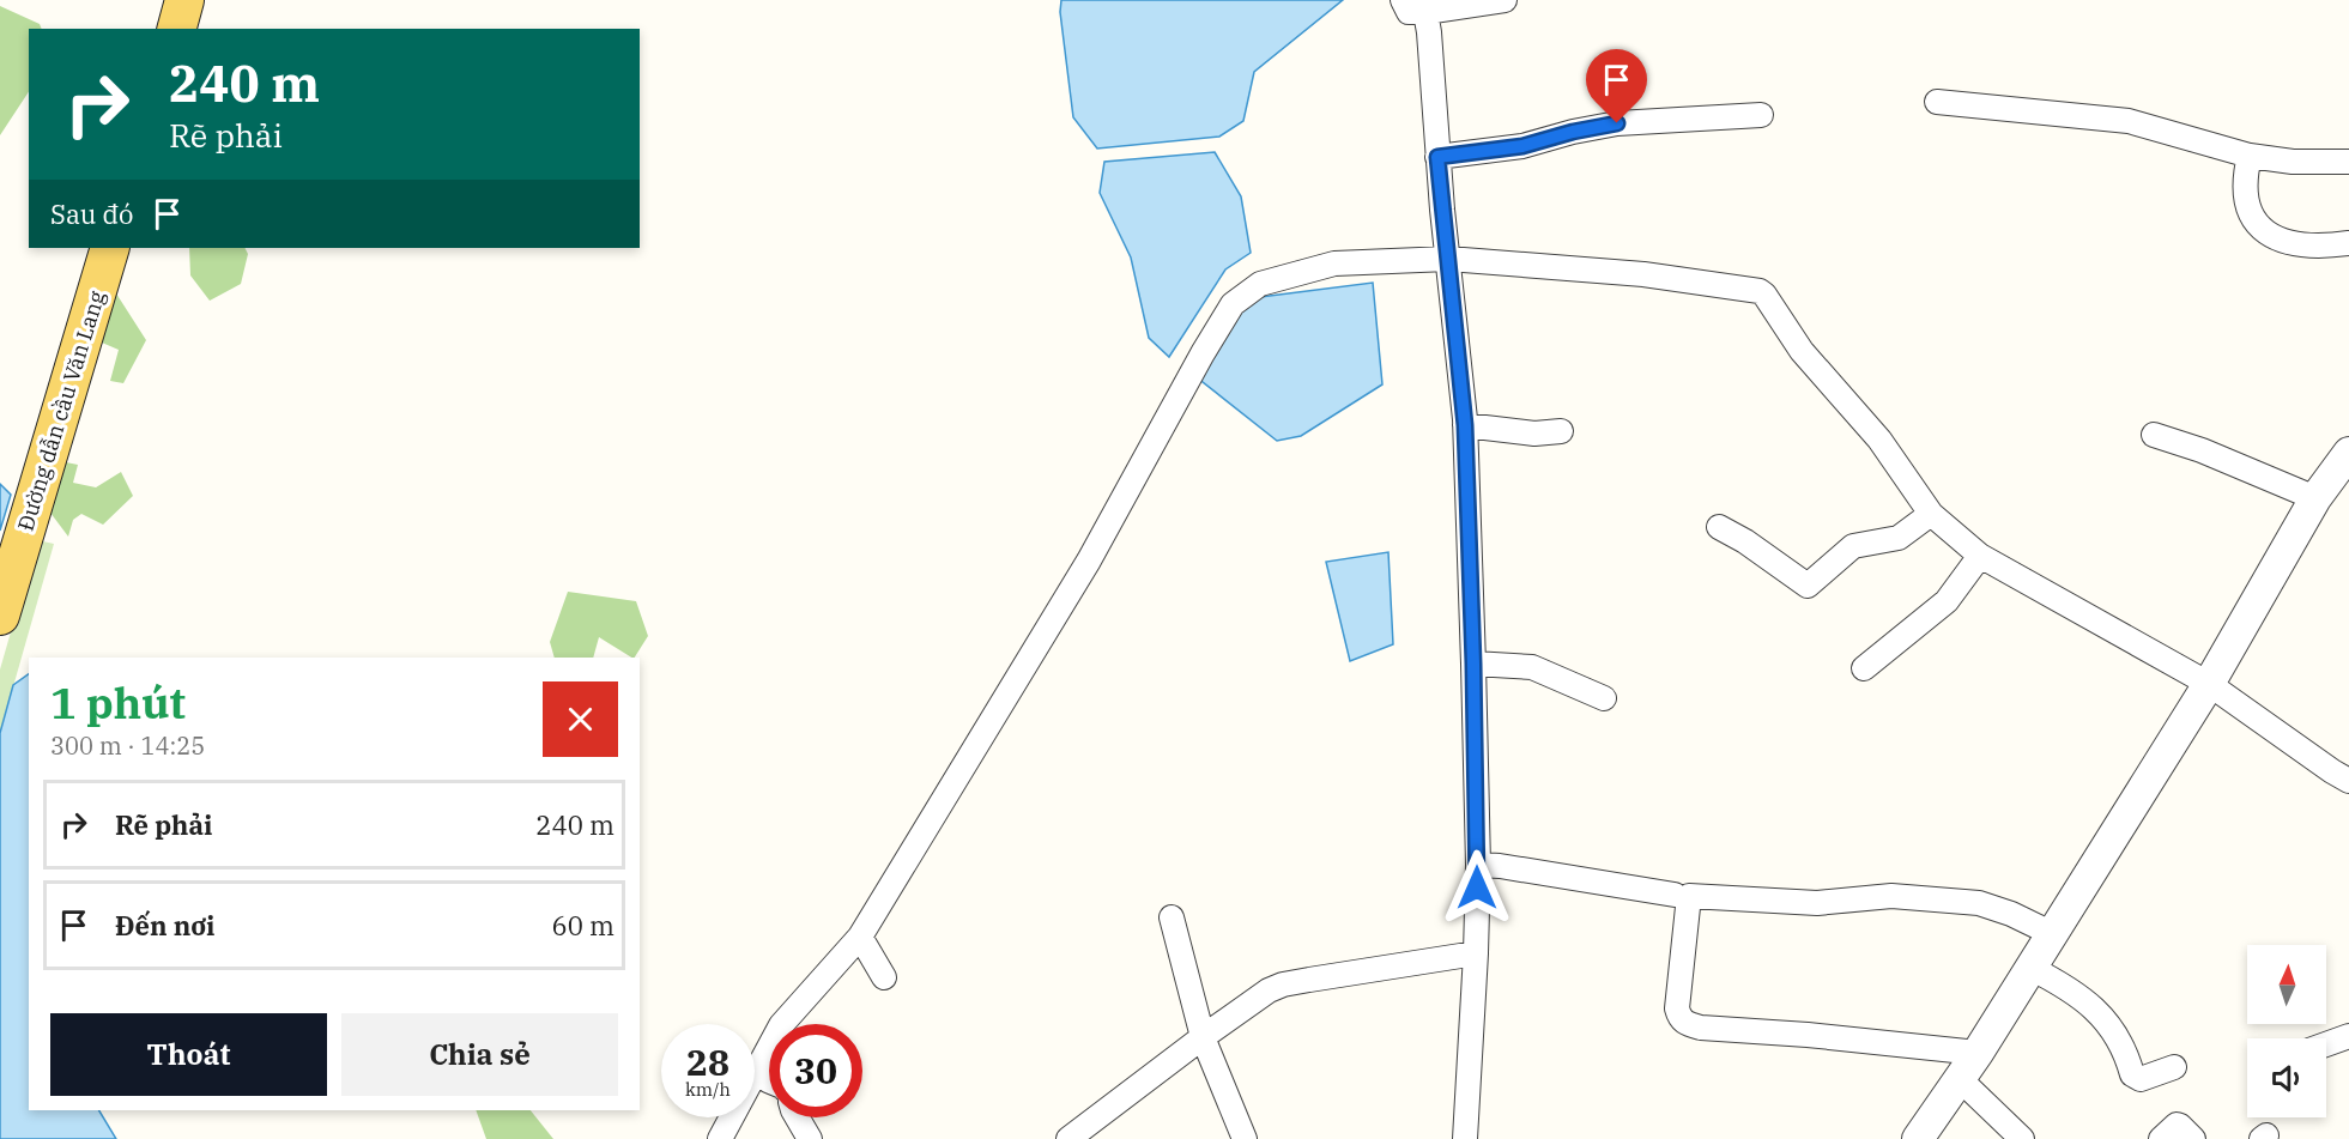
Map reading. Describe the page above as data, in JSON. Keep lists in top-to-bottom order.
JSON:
{
  "streets": {
    "main road": ["Đường dẫn cầu Văn Lang"]
  },
  "north": "top",
  "page": {
    "turn": ["240 m", "Rẽ phải"],
    "then": "Sau đó",
    "heading": ["1 phút", "300 m · 14:25"],
    "list": [
      {
        "name": "Rẽ phải",
        "value": "240 m"
      },
      {
        "name": "Đến nơi",
        "value": "60 m"
      }
    ],
    "buttons": ["Thoát", "Chia sẻ"],
    "speed": "28 km/h",
    "limit": "30"
  }
}
